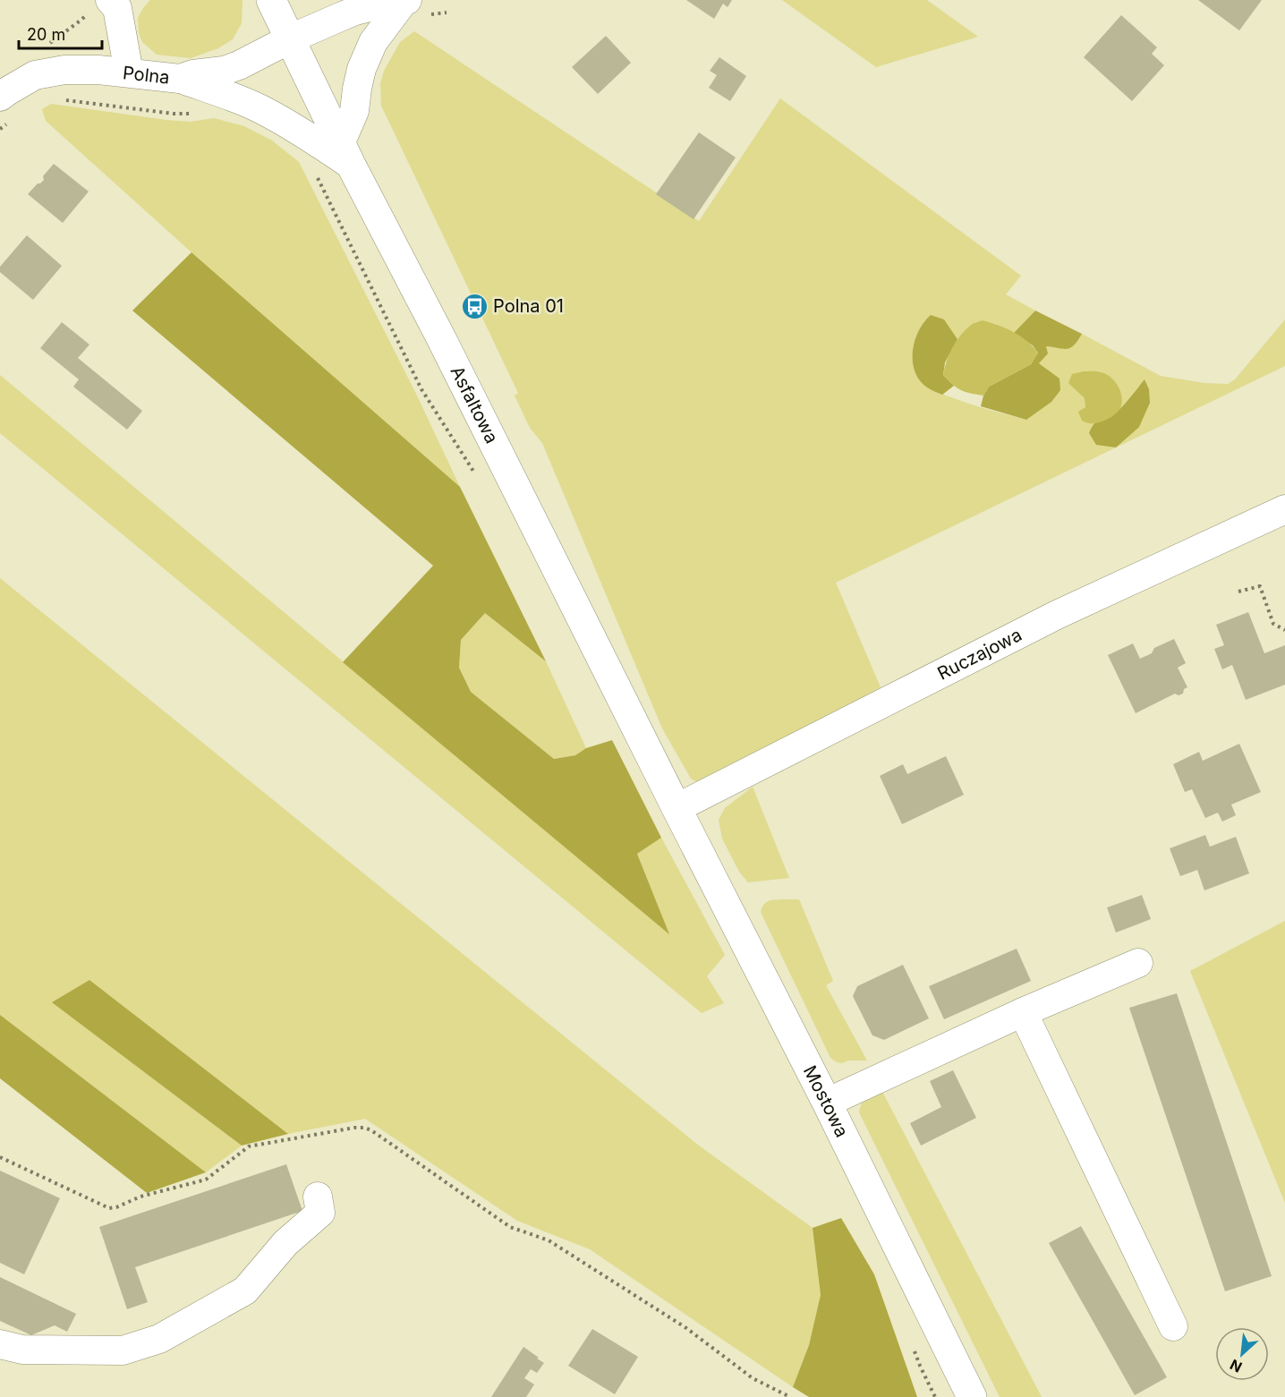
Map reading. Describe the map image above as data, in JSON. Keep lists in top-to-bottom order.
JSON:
{
  "streets": {
    "main road": ["Asfaltowa", "Mostowa"],
    "street": ["Polna", "Ruczajowa"]
  },
  "crossings": [
    ["Polna", "Asfaltowa"],
    ["Asfaltowa", "Ruczajowa"],
    ["Asfaltowa", "Mostowa"],
    ["Ruczajowa", "Mostowa"]
  ],
  "places": {
    "bus stop": ["Polna 01"]
  },
  "scale_bar": "20 m",
  "north": "bottom left"
}
